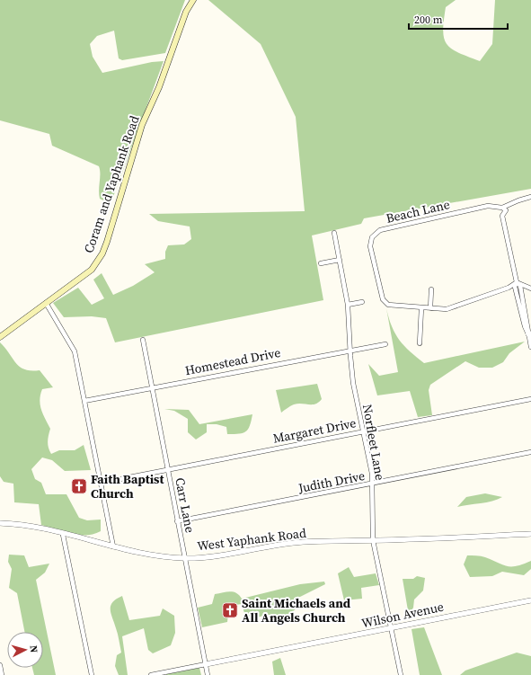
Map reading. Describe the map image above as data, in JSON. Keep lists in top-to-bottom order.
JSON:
{
  "streets": {
    "main road": ["Coram and Yaphank Road"],
    "street": [
      "Beach Lane",
      "Homestead Drive",
      "Margaret Drive",
      "Norfleet Lane",
      "Judith Drive",
      "Carr Lane",
      "West Yaphank Road",
      "Wilson Avenue"
    ]
  },
  "crossings": [
    ["Homestead Drive", "Norfleet Lane"],
    ["Homestead Drive", "Carr Lane"],
    ["Margaret Drive", "Norfleet Lane"],
    ["Margaret Drive", "Carr Lane"],
    ["Norfleet Lane", "Judith Drive"],
    ["Norfleet Lane", "West Yaphank Road"],
    ["Norfleet Lane", "Wilson Avenue"],
    ["Judith Drive", "Carr Lane"],
    ["Carr Lane", "West Yaphank Road"],
    ["Carr Lane", "Wilson Avenue"]
  ],
  "places": {
    "church": ["Faith Baptist Church", "Saint Michaels and All Angels Church"]
  },
  "scale_bar": "200 m",
  "north": "right"
}
